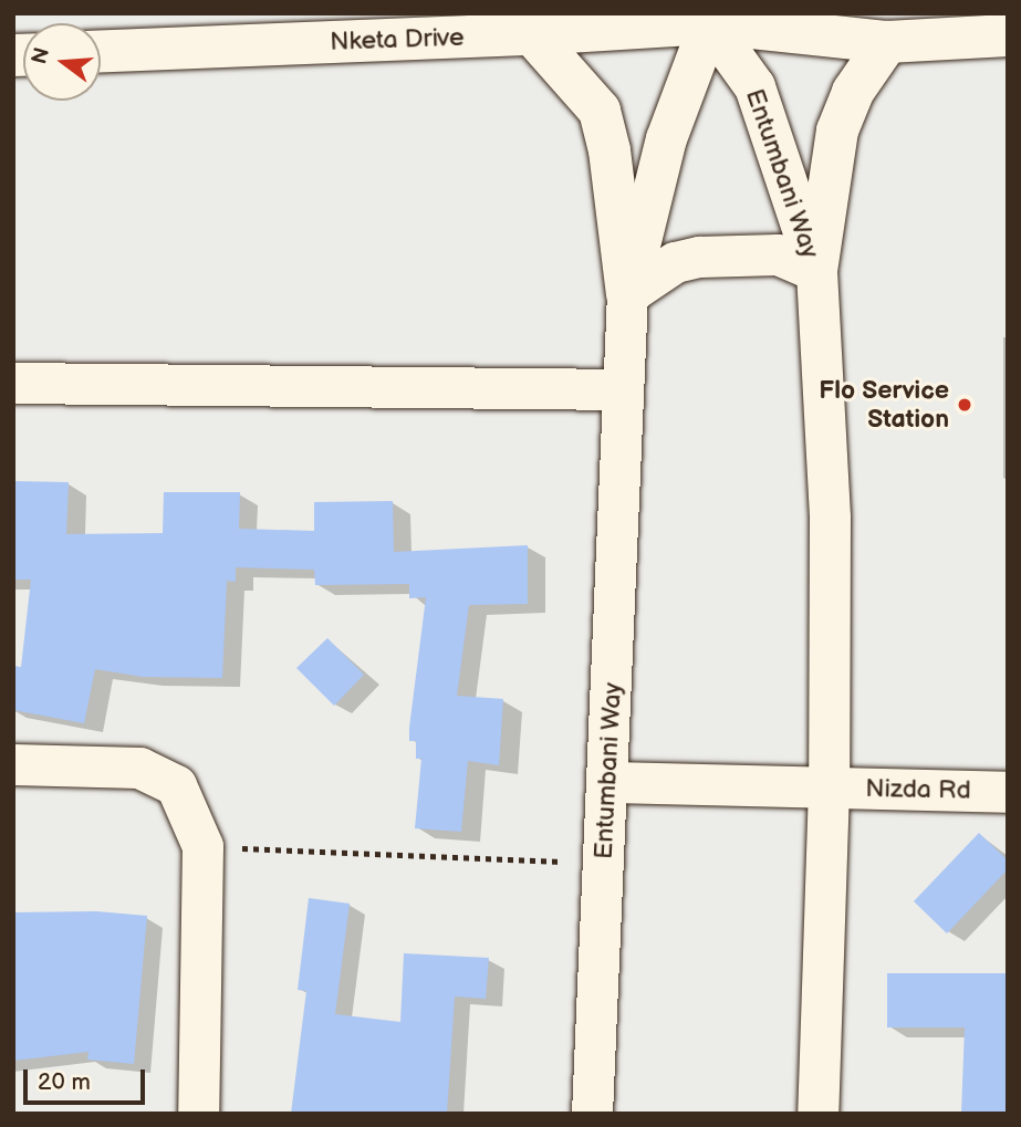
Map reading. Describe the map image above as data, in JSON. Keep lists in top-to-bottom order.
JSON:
{
  "streets": {
    "street": ["Nketa Drive", "Entumbani Way", "Nizda Rd"]
  },
  "crossings": [
    ["Nketa Drive", "Entumbani Way"],
    ["Entumbani Way", "Nizda Rd"]
  ],
  "places": ["Flo Service Station"],
  "scale_bar": "20 m",
  "north": "left"
}
